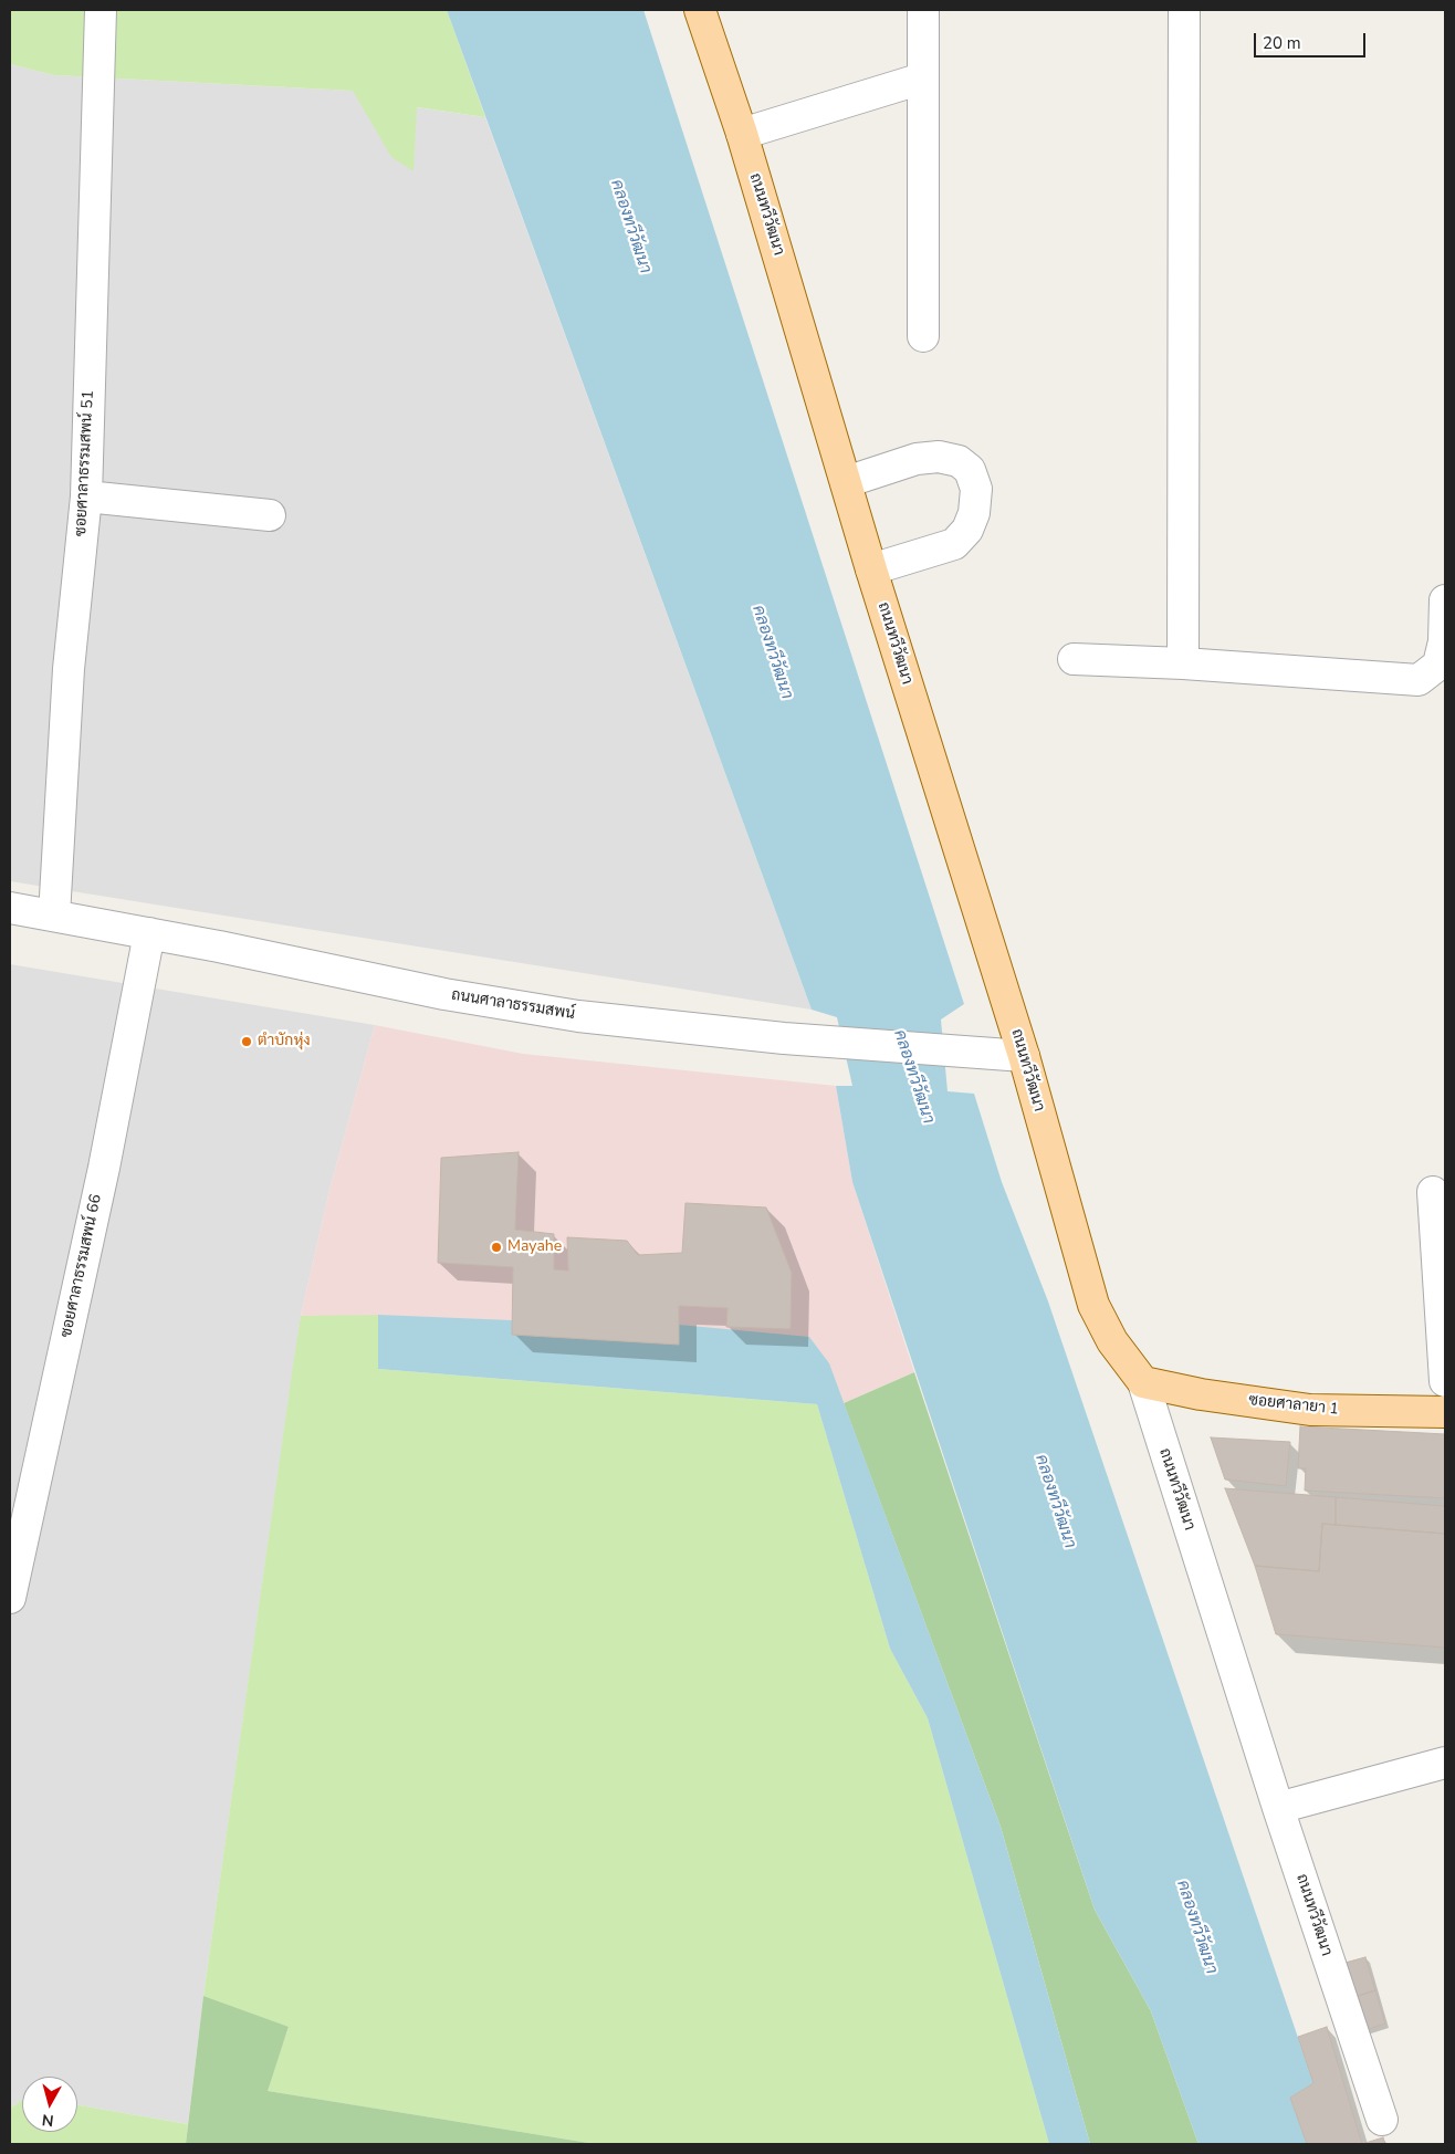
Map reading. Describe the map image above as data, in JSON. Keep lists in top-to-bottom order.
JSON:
{
  "streets": {
    "main road": ["ถนนทวีวัฒนา", "ซอยศาลายา 1"],
    "street": ["ซอยศาลาธรรมสพน์ 51", "ถนนศาลาธรรมสพน์", "ซอยศาลาธรรมสพน์ 66"]
  },
  "crossings": [
    ["ถนนทวีวัฒนา", "ถนนศาลาธรรมสพน์"],
    ["ถนนทวีวัฒนา", "ซอยศาลายา 1"],
    ["ซอยศาลาธรรมสพน์ 51", "ถนนศาลาธรรมสพน์"],
    ["ถนนศาลาธรรมสพน์", "ซอยศาลาธรรมสพน์ 66"]
  ],
  "water": ["คลองทวีวัฒนา"],
  "places": ["ตำบักหุ่ง", "Mayahe"],
  "scale_bar": "20 m",
  "north": "bottom"
}
